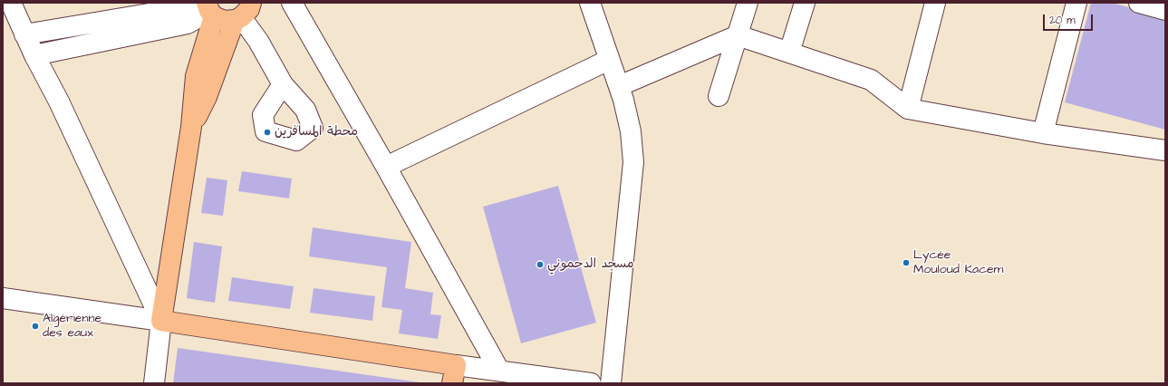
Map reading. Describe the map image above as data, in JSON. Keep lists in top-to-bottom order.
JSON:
{
  "places": [
    "محطة المسافرين",
    "Lycée Mouloud Kacem",
    "مسجد الدحموني",
    "Algérienne des eaux"
  ],
  "scale_bar": "20 m"
}
